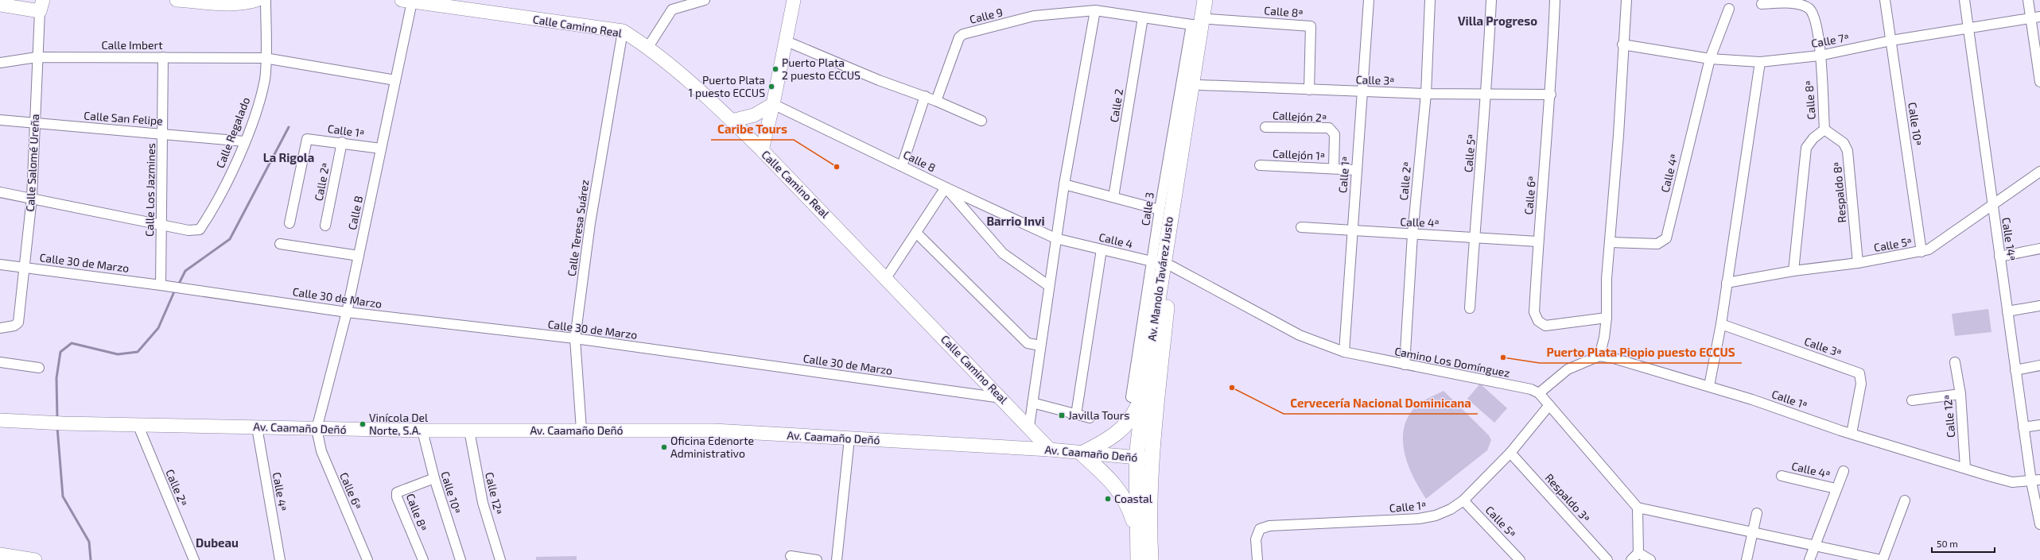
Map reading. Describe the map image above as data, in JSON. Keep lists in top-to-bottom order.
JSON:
{
  "streets": {
    "main road": ["Av. Manolo Tavárez Justo"],
    "street": [
      "Calle 8ª",
      "Calle 9",
      "Calle Camino Real",
      "Calle 7ª",
      "Calle Imbert",
      "Calle 3ª",
      "Calle 2",
      "Callejón 2ª",
      "Calle San Felipe",
      "Calle 10ª",
      "Calle 1ª",
      "Calle Regalado",
      "Calle 5ª",
      "Callejón 1ª",
      "Calle 8",
      "Calle Salomé Ureña",
      "Calle 4ª",
      "Calle 2ª",
      "Calle Los Jazmines",
      "Respaldo 8ª",
      "Calle 6ª",
      "Calle 3",
      "Calle B",
      "Calle Teresa Suárez",
      "Calle 14ª",
      "Calle 4",
      "Calle 30 de Marzo",
      "Camino Los Domínguez",
      "Calle 12ª",
      "Av. Caamaño Deñó",
      "Respaldo 3ª"
    ]
  },
  "crossings": [
    ["Calle 8ª", "Calle 9"],
    ["Calle 8ª", "Calle 7ª"],
    ["Calle 8ª", "Calle 3ª"],
    ["Calle 8ª", "Calle 10ª"],
    ["Calle 8ª", "Calle 5ª"],
    ["Calle 8ª", "Respaldo 8ª"],
    ["Calle 8ª", "Calle 3"],
    ["Calle 8ª", "Av. Manolo Tavárez Justo"],
    ["Calle 9", "Calle 2"],
    ["Calle 9", "Calle 3"],
    ["Calle 9", "Av. Manolo Tavárez Justo"],
    ["Calle Camino Real", "Calle B"],
    ["Calle Camino Real", "Calle Teresa Suárez"],
    ["Calle Camino Real", "Calle 30 de Marzo"],
    ["Calle Camino Real", "Av. Caamaño Deñó"],
    ["Calle 7ª", "Calle 10ª"],
    ["Calle 7ª", "Calle 4ª"],
    ["Calle 7ª", "Calle 14ª"],
    ["Calle Imbert", "Calle Regalado"],
    ["Calle Imbert", "Calle Salomé Ureña"],
    ["Calle Imbert", "Calle Los Jazmines"],
    ["Calle Imbert", "Calle B"],
    ["Calle 3ª", "Calle 1ª"],
    ["Calle 3ª", "Calle 5ª"],
    ["Calle 3ª", "Calle 2ª"],
    ["Calle 3ª", "Calle 6ª"],
    ["Calle 3ª", "Av. Manolo Tavárez Justo"],
    ["Callejón 2ª", "Callejón 1ª"],
    ["Calle San Felipe", "Calle Regalado"],
    ["Calle San Felipe", "Calle Salomé Ureña"],
    ["Calle San Felipe", "Calle Los Jazmines"],
    ["Calle 10ª", "Calle 5ª"],
    ["Calle 10ª", "Av. Caamaño Deñó"],
    ["Calle 1ª", "Calle 5ª"],
    ["Calle 1ª", "Callejón 1ª"],
    ["Calle 1ª", "Calle 4ª"],
    ["Calle 1ª", "Calle 2ª"],
    ["Calle 1ª", "Calle B"],
    ["Calle 1ª", "Calle 14ª"],
    ["Calle 1ª", "Camino Los Domínguez"],
    ["Calle 1ª", "Calle 12ª"],
    ["Calle 1ª", "Respaldo 3ª"],
    ["Calle Regalado", "Calle Los Jazmines"],
    ["Calle 5ª", "Calle 4ª"],
    ["Calle 5ª", "Respaldo 8ª"],
    ["Calle 5ª", "Calle 14ª"],
    ["Calle 8", "Calle 4"],
    ["Calle Salomé Ureña", "Calle 30 de Marzo"],
    ["Calle 4ª", "Calle 2ª"],
    ["Calle 4ª", "Calle 6ª"],
    ["Calle 4ª", "Av. Caamaño Deñó"],
    ["Calle 2ª", "Camino Los Domínguez"],
    ["Calle 2ª", "Av. Caamaño Deñó"],
    ["Calle Los Jazmines", "Calle 30 de Marzo"],
    ["Calle 6ª", "Calle B"],
    ["Calle 6ª", "Av. Caamaño Deñó"],
    ["Calle 3", "Calle 4"],
    ["Calle 3", "Av. Manolo Tavárez Justo"],
    ["Calle 3", "Camino Los Domínguez"],
    ["Calle B", "Calle 30 de Marzo"],
    ["Calle B", "Av. Caamaño Deñó"],
    ["Calle Teresa Suárez", "Calle 30 de Marzo"],
    ["Calle Teresa Suárez", "Av. Caamaño Deñó"],
    ["Calle 4", "Av. Manolo Tavárez Justo"],
    ["Calle 4", "Camino Los Domínguez"],
    ["Av. Manolo Tavárez Justo", "Camino Los Domínguez"],
    ["Av. Manolo Tavárez Justo", "Av. Caamaño Deñó"],
    ["Calle 12ª", "Av. Caamaño Deñó"]
  ],
  "districts": [
    "Villa Progreso",
    "La Rigola",
    "Barrio Invi",
    "Dubeau"
  ],
  "places": {
    "other": [
      "Puerto Plata 2 puesto ECCUS",
      "Puerto Plata 1 puesto ECCUS",
      "Caribe Tours",
      "Puerto Plata Piopio puesto ECCUS",
      "Cervecería Nacional Dominicana",
      "Vinícola Del Norte, S.A.",
      "Oficina Edenorte Administrativo",
      "Coastal"
    ],
    "transit": ["Javilla Tours"]
  },
  "scale_bar": "50 m"
}
